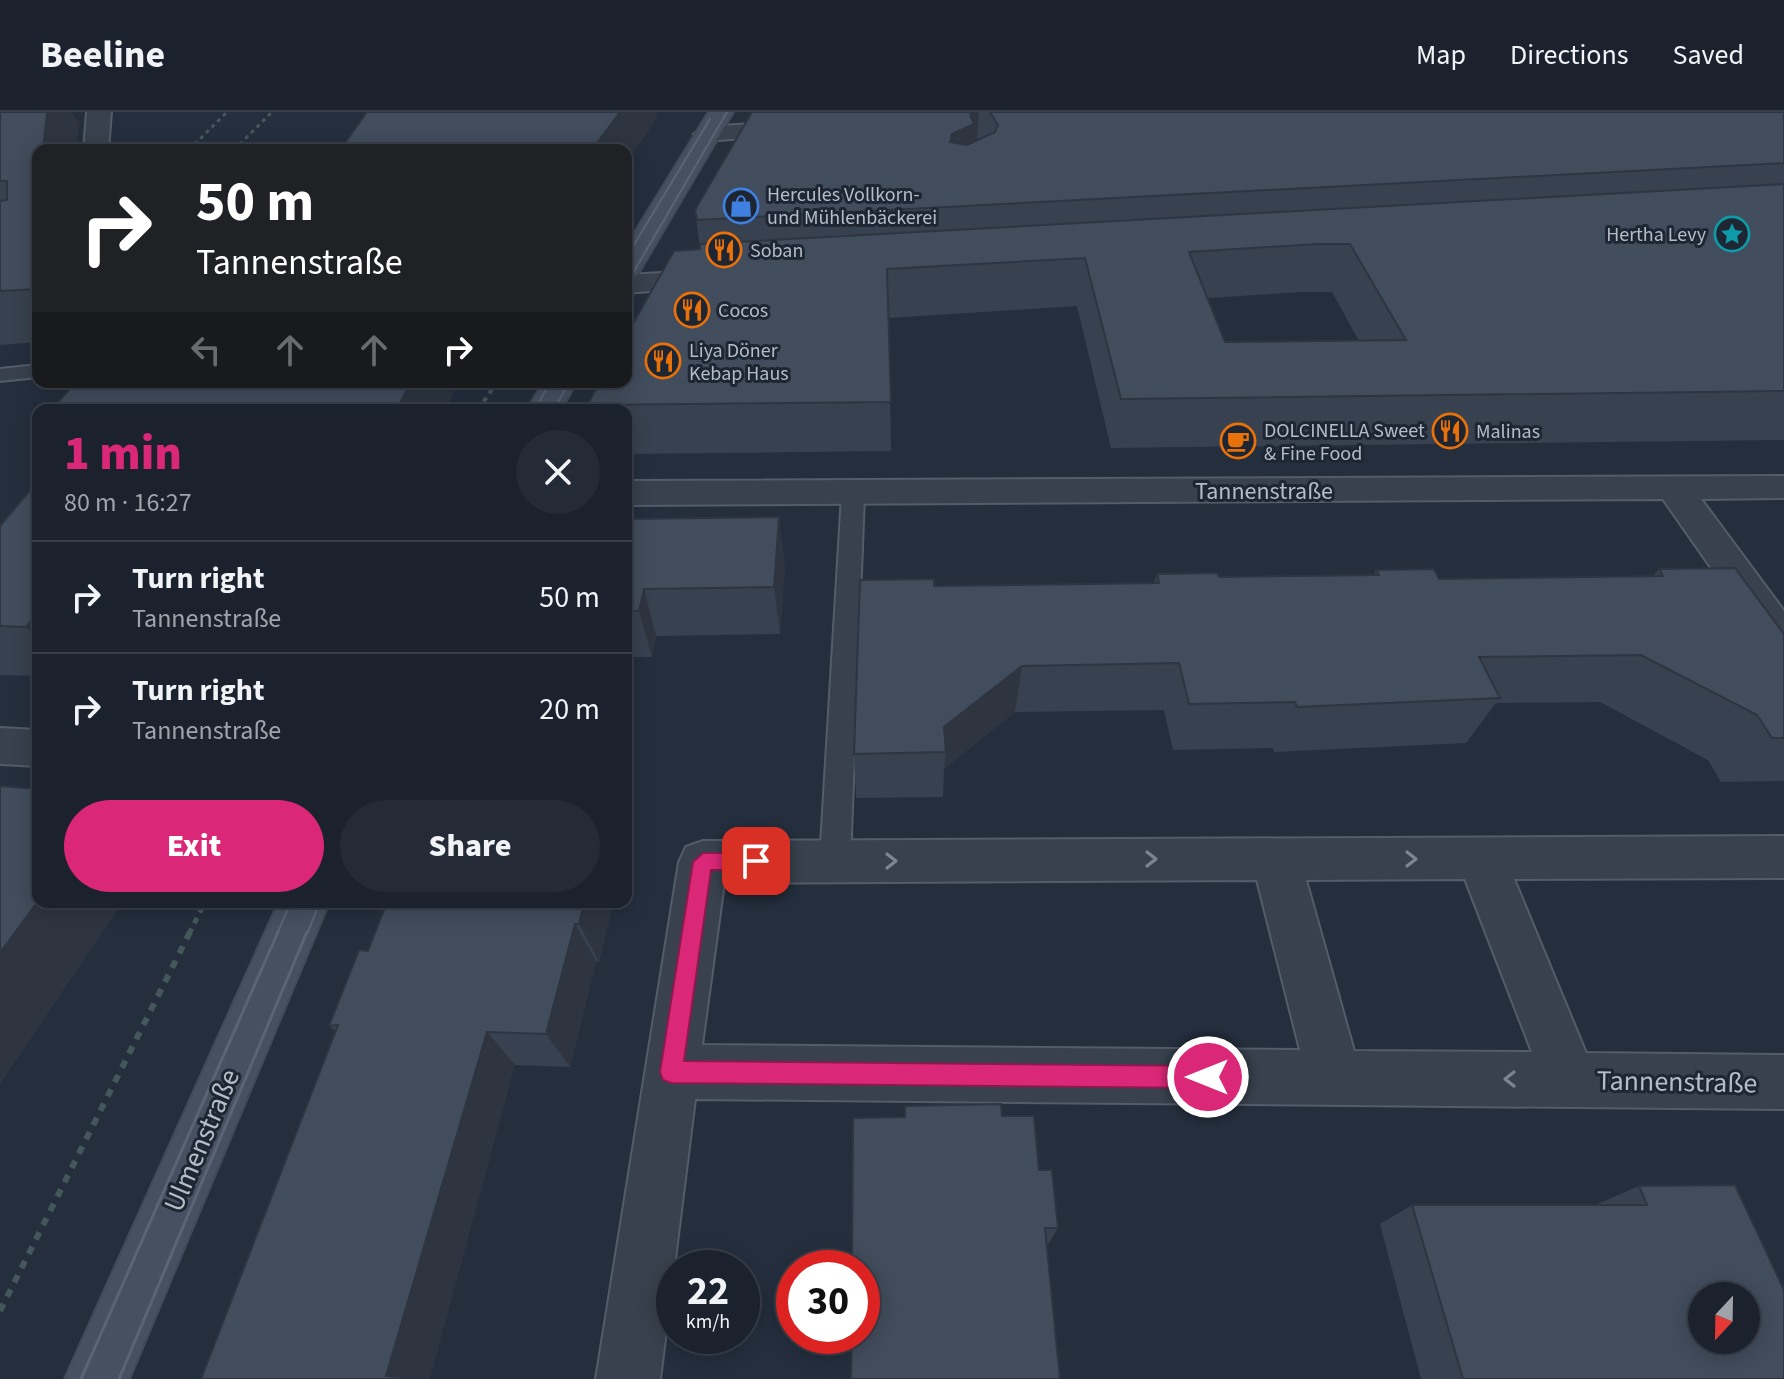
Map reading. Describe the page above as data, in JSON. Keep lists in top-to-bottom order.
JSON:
{
  "streets": {
    "main road": ["Ulmenstraße"],
    "street": ["Tannenstraße"]
  },
  "places": {
    "shop": ["Hercules Vollkorn- und Mühlenbäckerei"],
    "place": ["Hertha Levy"],
    "restaurant": [
      "Soban",
      "Cocos",
      "Liya Döner Kebap Haus",
      "Malinas"
    ],
    "cafe": ["DOLCINELLA Sweet & Fine Food"]
  },
  "north": "bottom",
  "page": {
    "header": "Beeline",
    "nav": ["Map", "Directions", "Saved"],
    "turn": ["50 m", "Tannenstraße"],
    "heading": ["1 min", "80 m · 16:27"],
    "list": [
      {
        "name": "Turn right",
        "note": "Tannenstraße",
        "value": "50 m"
      },
      {
        "name": "Turn right",
        "note": "Tannenstraße",
        "value": "20 m"
      }
    ],
    "buttons": ["Exit", "Share"],
    "speed": "22 km/h",
    "limit": "30"
  }
}
